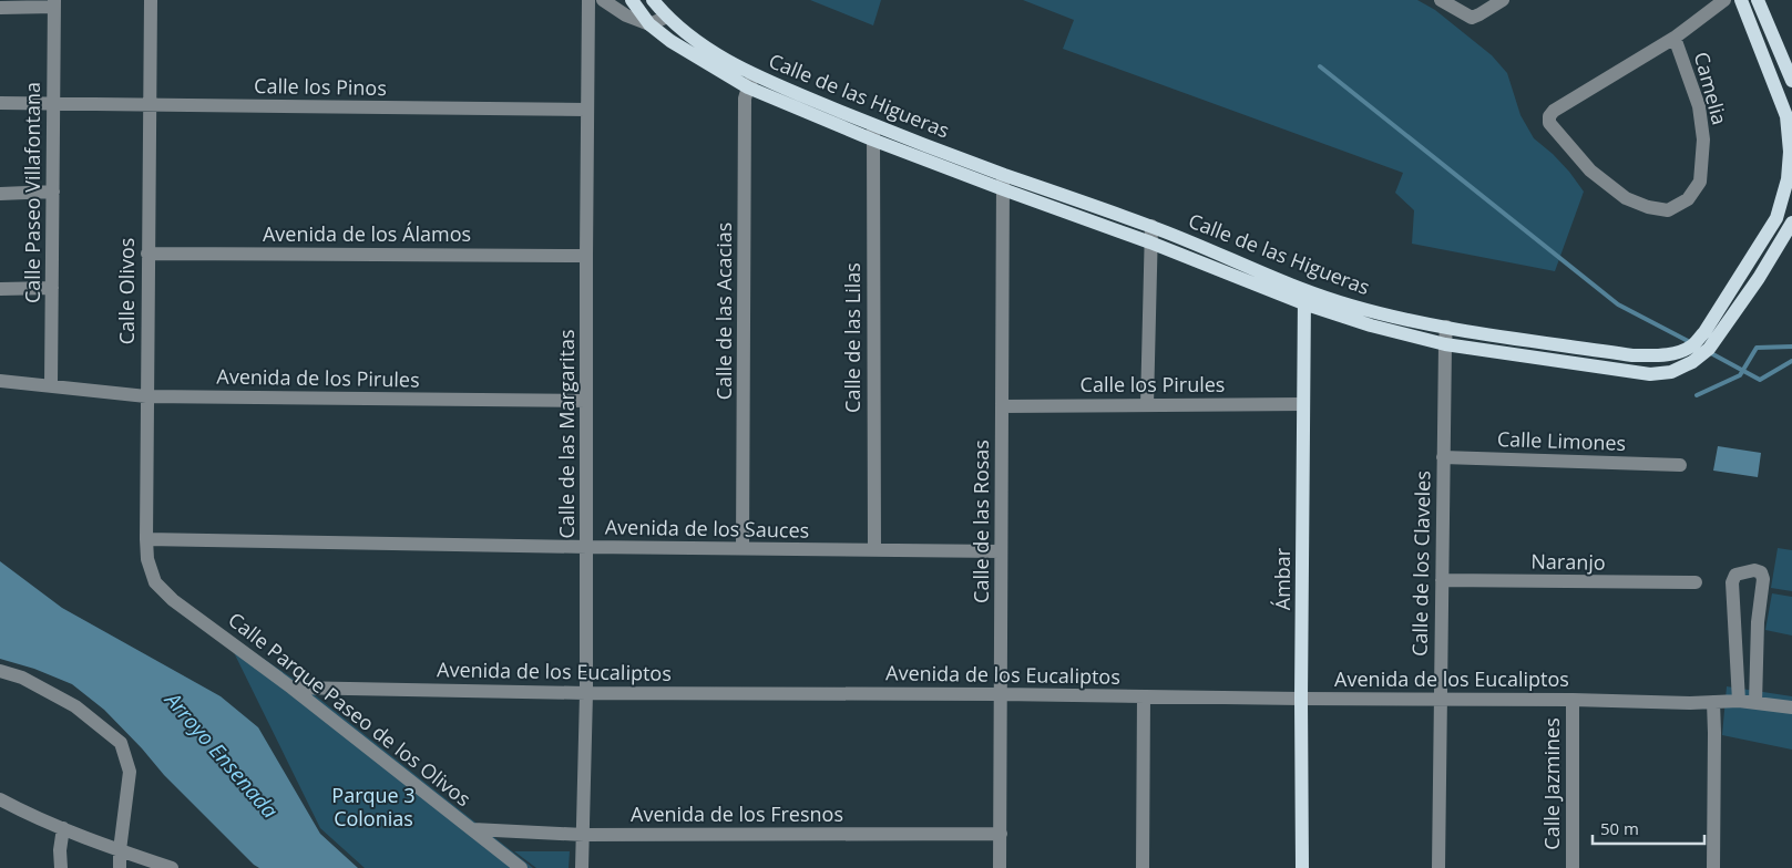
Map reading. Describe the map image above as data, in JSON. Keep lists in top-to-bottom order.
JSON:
{
  "streets": {
    "main road": ["Calle de las Higueras", "Ámbar"],
    "street": [
      "Calle los Pinos",
      "Camelia",
      "Calle Paseo Villafontana",
      "Avenida de los Álamos",
      "Calle Olivos",
      "Calle de las Acacias",
      "Calle de las Lilas",
      "Avenida de los Pirules",
      "Calle los Pirules",
      "Calle de las Margaritas",
      "Calle Limones",
      "Calle de las Rosas",
      "Avenida de los Sauces",
      "Naranjo",
      "Calle de los Claveles",
      "Avenida de los Eucaliptos",
      "Calle Parque Paseo de los Olivos",
      "Calle Jazmines",
      "Avenida de los Fresnos"
    ]
  },
  "crossings": [
    ["Calle los Pinos", "Calle Paseo Villafontana"],
    ["Calle los Pinos", "Calle Olivos"],
    ["Calle los Pinos", "Calle de las Margaritas"],
    ["Calle de las Higueras", "Calle de las Acacias"],
    ["Calle de las Higueras", "Calle de las Lilas"],
    ["Calle de las Higueras", "Calle de las Rosas"],
    ["Calle de las Higueras", "Calle de los Claveles"],
    ["Calle de las Higueras", "Ámbar"],
    ["Calle Paseo Villafontana", "Avenida de los Pirules"],
    ["Avenida de los Álamos", "Calle Olivos"],
    ["Avenida de los Álamos", "Calle de las Margaritas"],
    ["Calle Olivos", "Avenida de los Pirules"],
    ["Calle Olivos", "Avenida de los Sauces"],
    ["Calle Olivos", "Calle Parque Paseo de los Olivos"],
    ["Calle de las Acacias", "Avenida de los Sauces"],
    ["Calle de las Lilas", "Avenida de los Sauces"],
    ["Avenida de los Pirules", "Calle de las Margaritas"],
    ["Calle los Pirules", "Calle de las Rosas"],
    ["Calle los Pirules", "Ámbar"],
    ["Calle de las Margaritas", "Avenida de los Sauces"],
    ["Calle de las Margaritas", "Avenida de los Eucaliptos"],
    ["Calle de las Margaritas", "Avenida de los Fresnos"],
    ["Calle Limones", "Calle de los Claveles"],
    ["Calle de las Rosas", "Avenida de los Sauces"],
    ["Calle de las Rosas", "Avenida de los Eucaliptos"],
    ["Calle de las Rosas", "Avenida de los Fresnos"],
    ["Naranjo", "Calle de los Claveles"],
    ["Calle de los Claveles", "Avenida de los Eucaliptos"],
    ["Ámbar", "Avenida de los Eucaliptos"],
    ["Avenida de los Eucaliptos", "Calle Parque Paseo de los Olivos"],
    ["Avenida de los Eucaliptos", "Calle Jazmines"],
    ["Calle Parque Paseo de los Olivos", "Avenida de los Fresnos"]
  ],
  "water": ["Arroyo Ensenada"],
  "parks": ["Parque 3 Colonias"],
  "scale_bar": "50 m"
}
